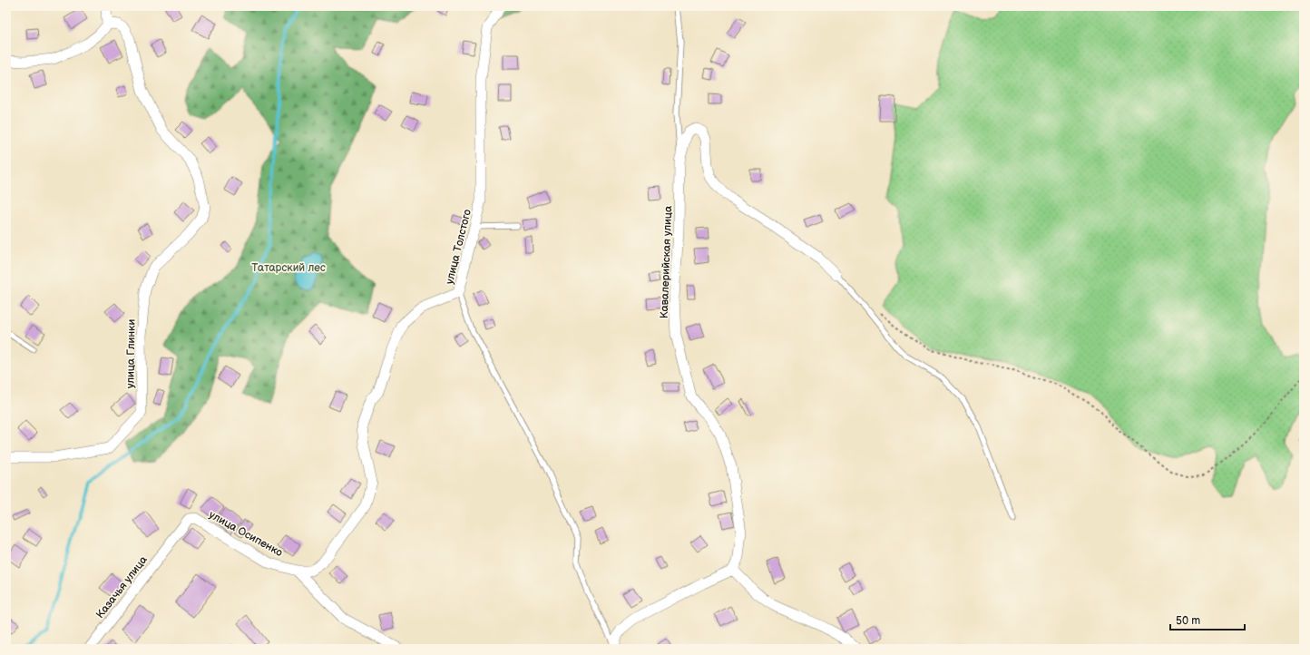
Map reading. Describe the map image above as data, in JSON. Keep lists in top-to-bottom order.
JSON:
{
  "streets": {
    "street": [
      "улица Толстого",
      "Кавалерийская улица",
      "улица Глинки",
      "улица Осипенко",
      "Казачья улица"
    ]
  },
  "crossings": [
    ["улица Толстого", "улица Осипенко"],
    ["улица Осипенко", "Казачья улица"]
  ],
  "parks": ["Татарский лес"],
  "scale_bar": "50 m"
}
